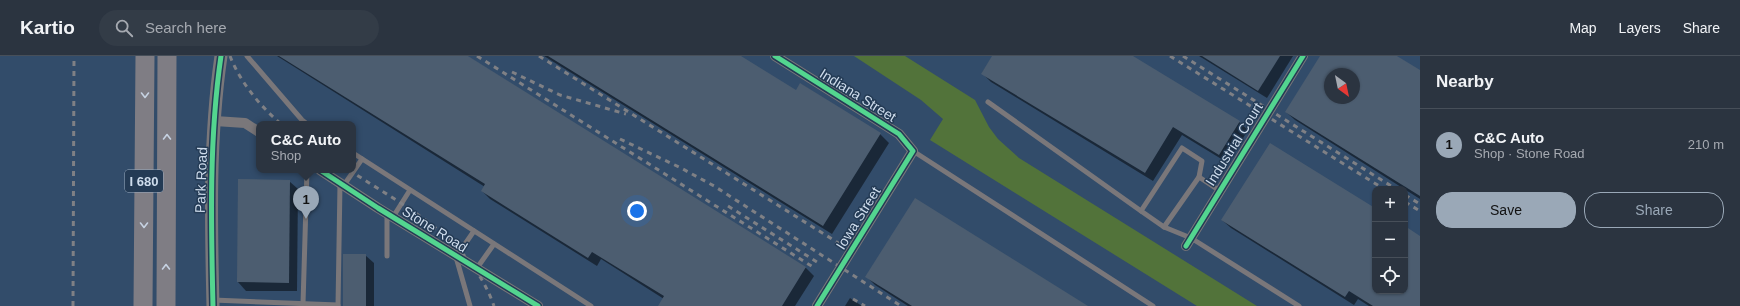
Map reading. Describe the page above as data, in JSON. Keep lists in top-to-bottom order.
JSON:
{
  "streets": {
    "highway": ["I 680"],
    "street": [
      "Indiana Street",
      "Industrial Court",
      "Park Road",
      "Iowa Street",
      "Stone Road"
    ]
  },
  "crossings": [
    ["Indiana Street", "Iowa Street"]
  ],
  "north": "bottom right",
  "page": {
    "header": "Kartio",
    "search": "Search here",
    "nav": ["Map", "Layers", "Share"],
    "heading": "Nearby",
    "list": [
      {
        "mark": "1",
        "name": "C&C Auto",
        "note": "Shop · Stone Road",
        "value": "210 m"
      }
    ],
    "popup": ["C&C Auto", "Shop"],
    "buttons": ["Save", "Share"],
    "map_buttons": ["+", "−"],
    "pins": "1"
  }
}
